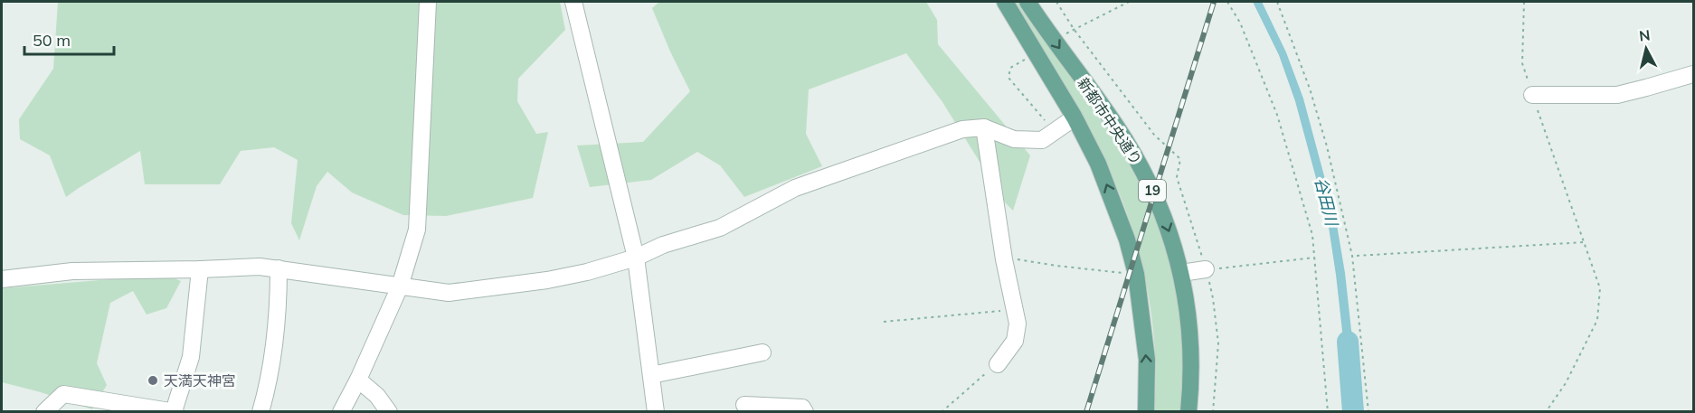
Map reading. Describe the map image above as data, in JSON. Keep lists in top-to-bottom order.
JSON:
{
  "streets": {
    "main road": ["新都市中央通り", "19"]
  },
  "water": ["谷田川"],
  "places": ["天満天神宮"],
  "scale_bar": "50 m",
  "north": "top"
}
